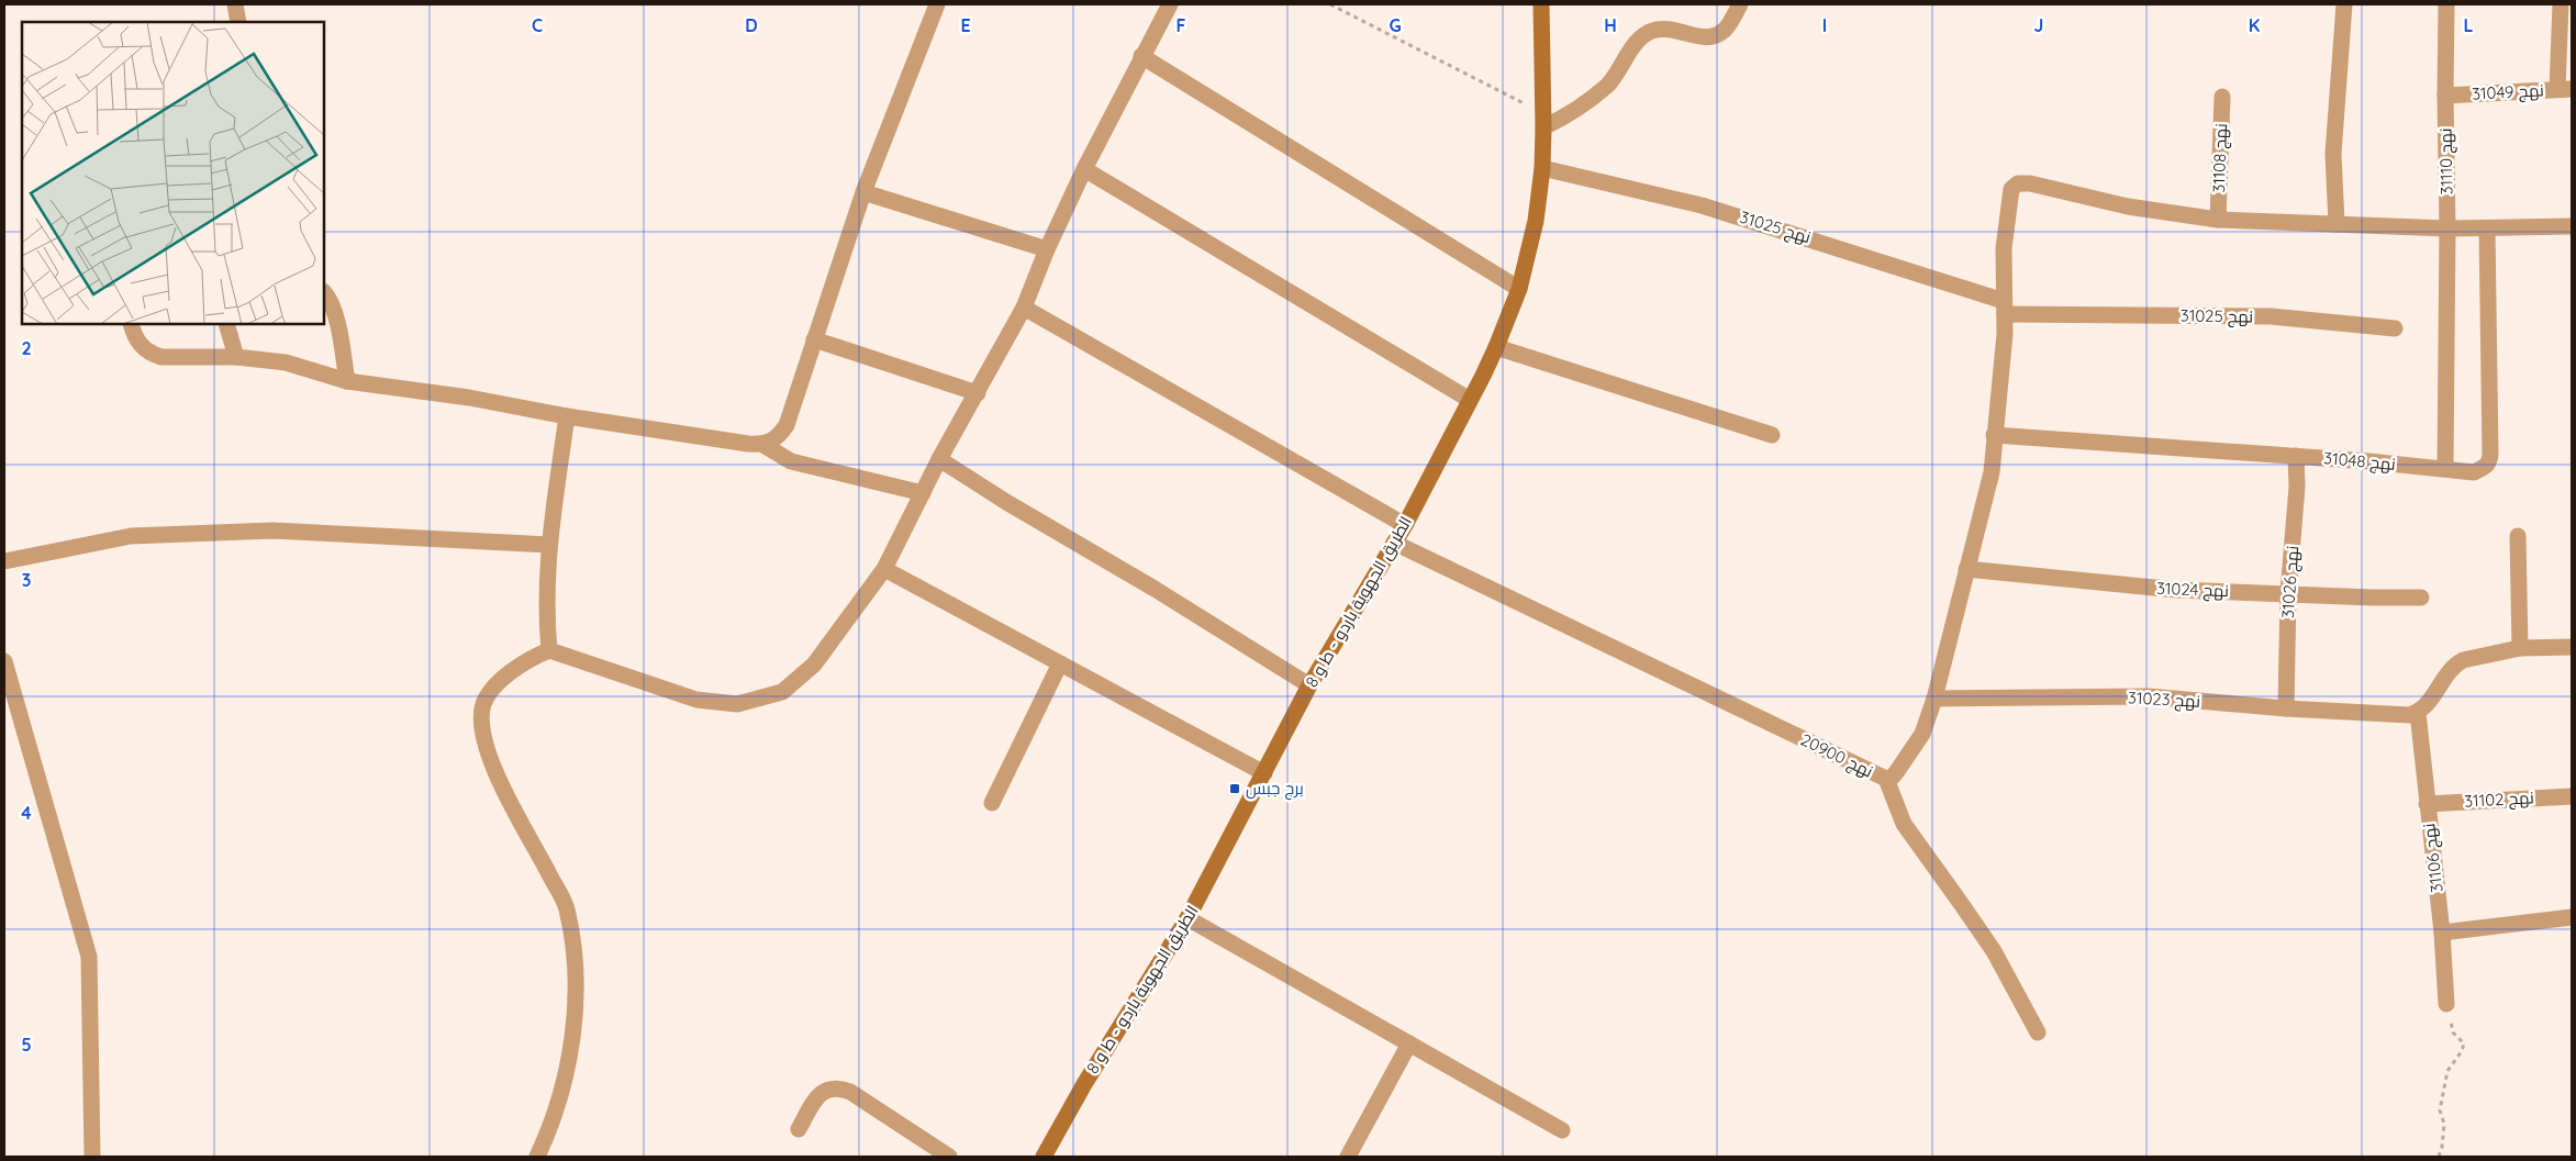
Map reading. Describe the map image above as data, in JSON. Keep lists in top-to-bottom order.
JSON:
{
  "streets": {
    "main road": ["الطريق الجهوية باردو - ط و 8"],
    "street": [
      "نهج 31049",
      "نهج 31108",
      "نهج 31110",
      "نهج 31025",
      "نهج 31048",
      "نهج 31026",
      "نهج 31024",
      "نهج 31023",
      "نهج 20900",
      "نهج 31102",
      "نهج 31106"
    ]
  },
  "crossings": [
    ["نهج 31049", "نهج 31110"],
    ["نهج 31108", "نهج 20900"],
    ["نهج 31110", "نهج 31048"],
    ["نهج 31025", "الطريق الجهوية باردو - ط و 8"],
    ["نهج 31025", "نهج 20900"],
    ["نهج 31048", "نهج 31026"],
    ["نهج 31048", "نهج 20900"],
    ["نهج 31026", "نهج 31024"],
    ["نهج 31026", "نهج 31023"],
    ["نهج 31024", "نهج 20900"],
    ["الطريق الجهوية باردو - ط و 8", "نهج 20900"],
    ["نهج 31023", "نهج 20900"],
    ["نهج 31023", "نهج 31106"],
    ["نهج 31102", "نهج 31106"]
  ],
  "places": {
    "transit": ["برج جبس"]
  },
  "grid": {
    "columns": [
      "C",
      "D",
      "E",
      "F",
      "G",
      "H",
      "I",
      "J",
      "K",
      "L"
    ],
    "rows": [
      "2",
      "3",
      "4",
      "5"
    ]
  }
}
